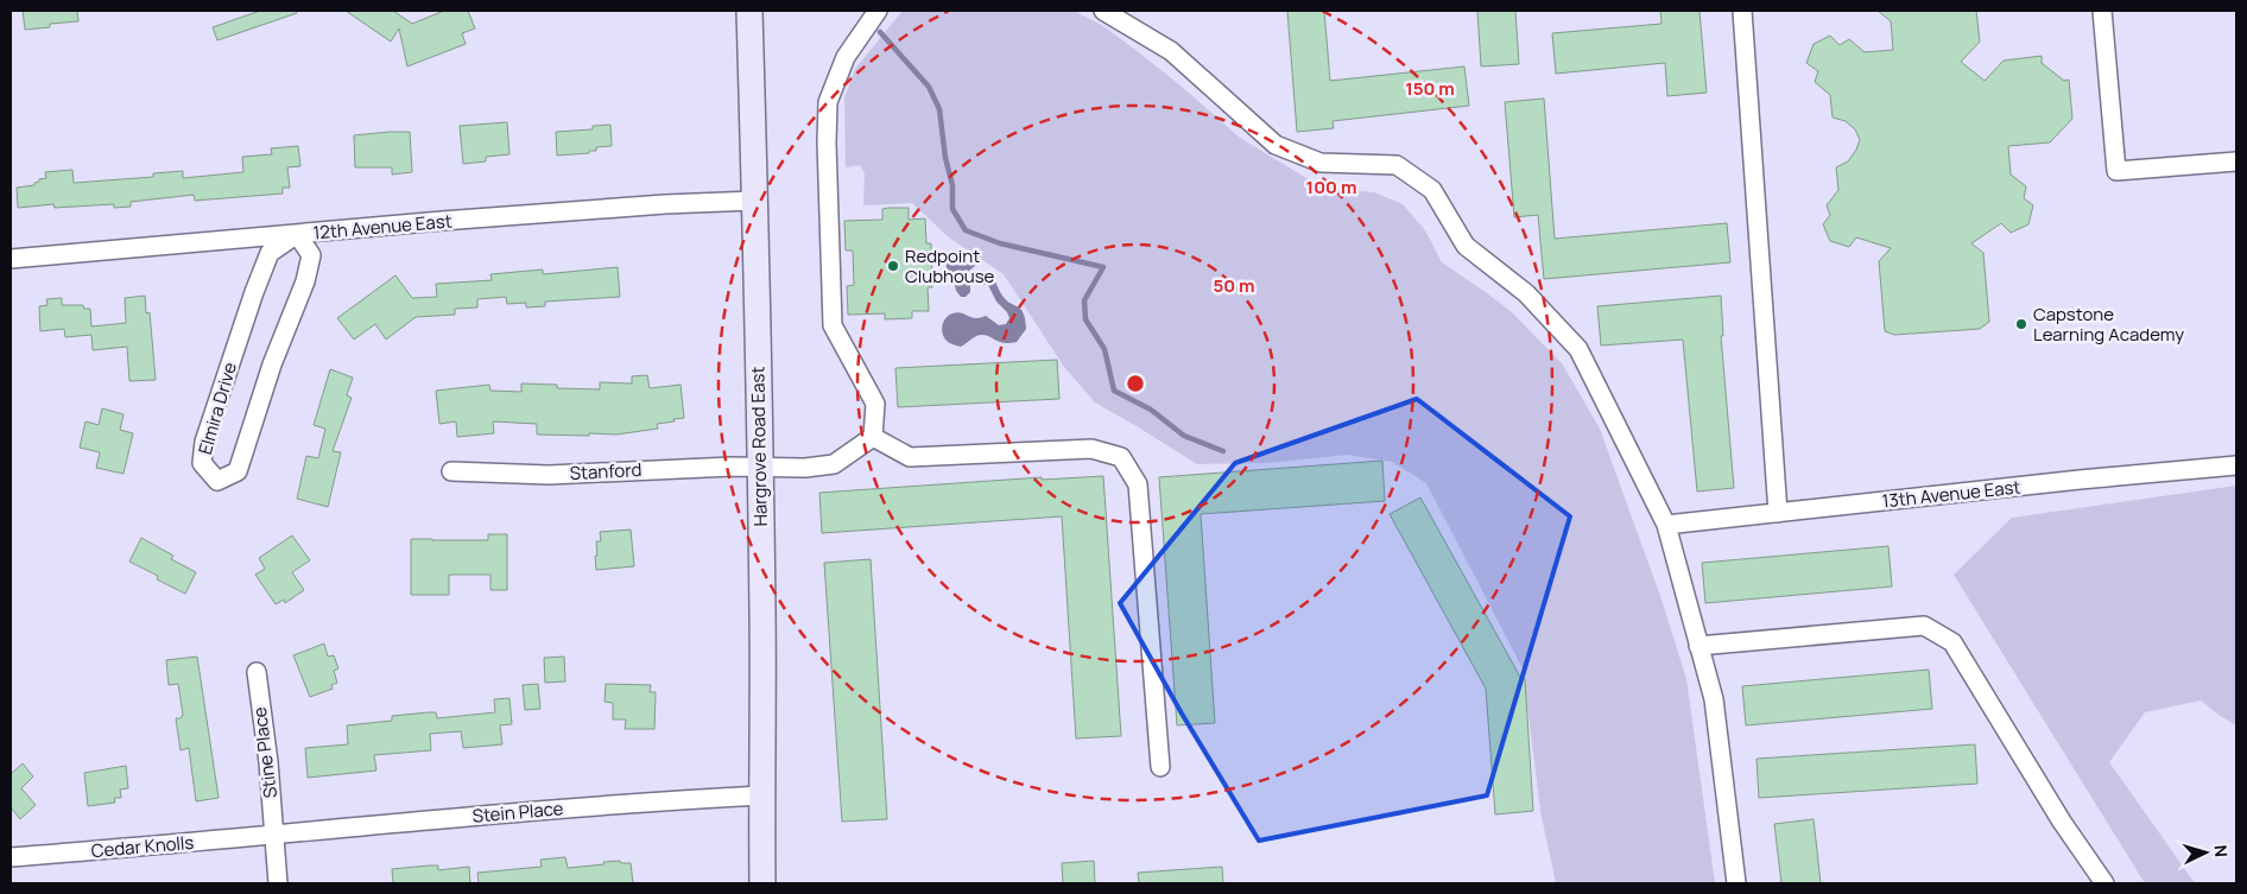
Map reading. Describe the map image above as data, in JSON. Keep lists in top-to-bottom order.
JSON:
{
  "streets": {
    "main road": ["Hargrove Road East"],
    "street": [
      "12th Avenue East",
      "Elmira Drive",
      "Stanford",
      "13th Avenue East",
      "Stine Place",
      "Stein Place",
      "Cedar Knolls"
    ]
  },
  "crossings": [
    ["12th Avenue East", "Elmira Drive"],
    ["12th Avenue East", "Hargrove Road East"],
    ["Hargrove Road East", "Stanford"],
    ["Hargrove Road East", "Stein Place"],
    ["Stine Place", "Stein Place"],
    ["Stine Place", "Cedar Knolls"],
    ["Stein Place", "Cedar Knolls"]
  ],
  "places": ["Redpoint Clubhouse", "Capstone Learning Academy"],
  "north": "right",
  "rings": ["150 m", "100 m", "50 m"]
}
